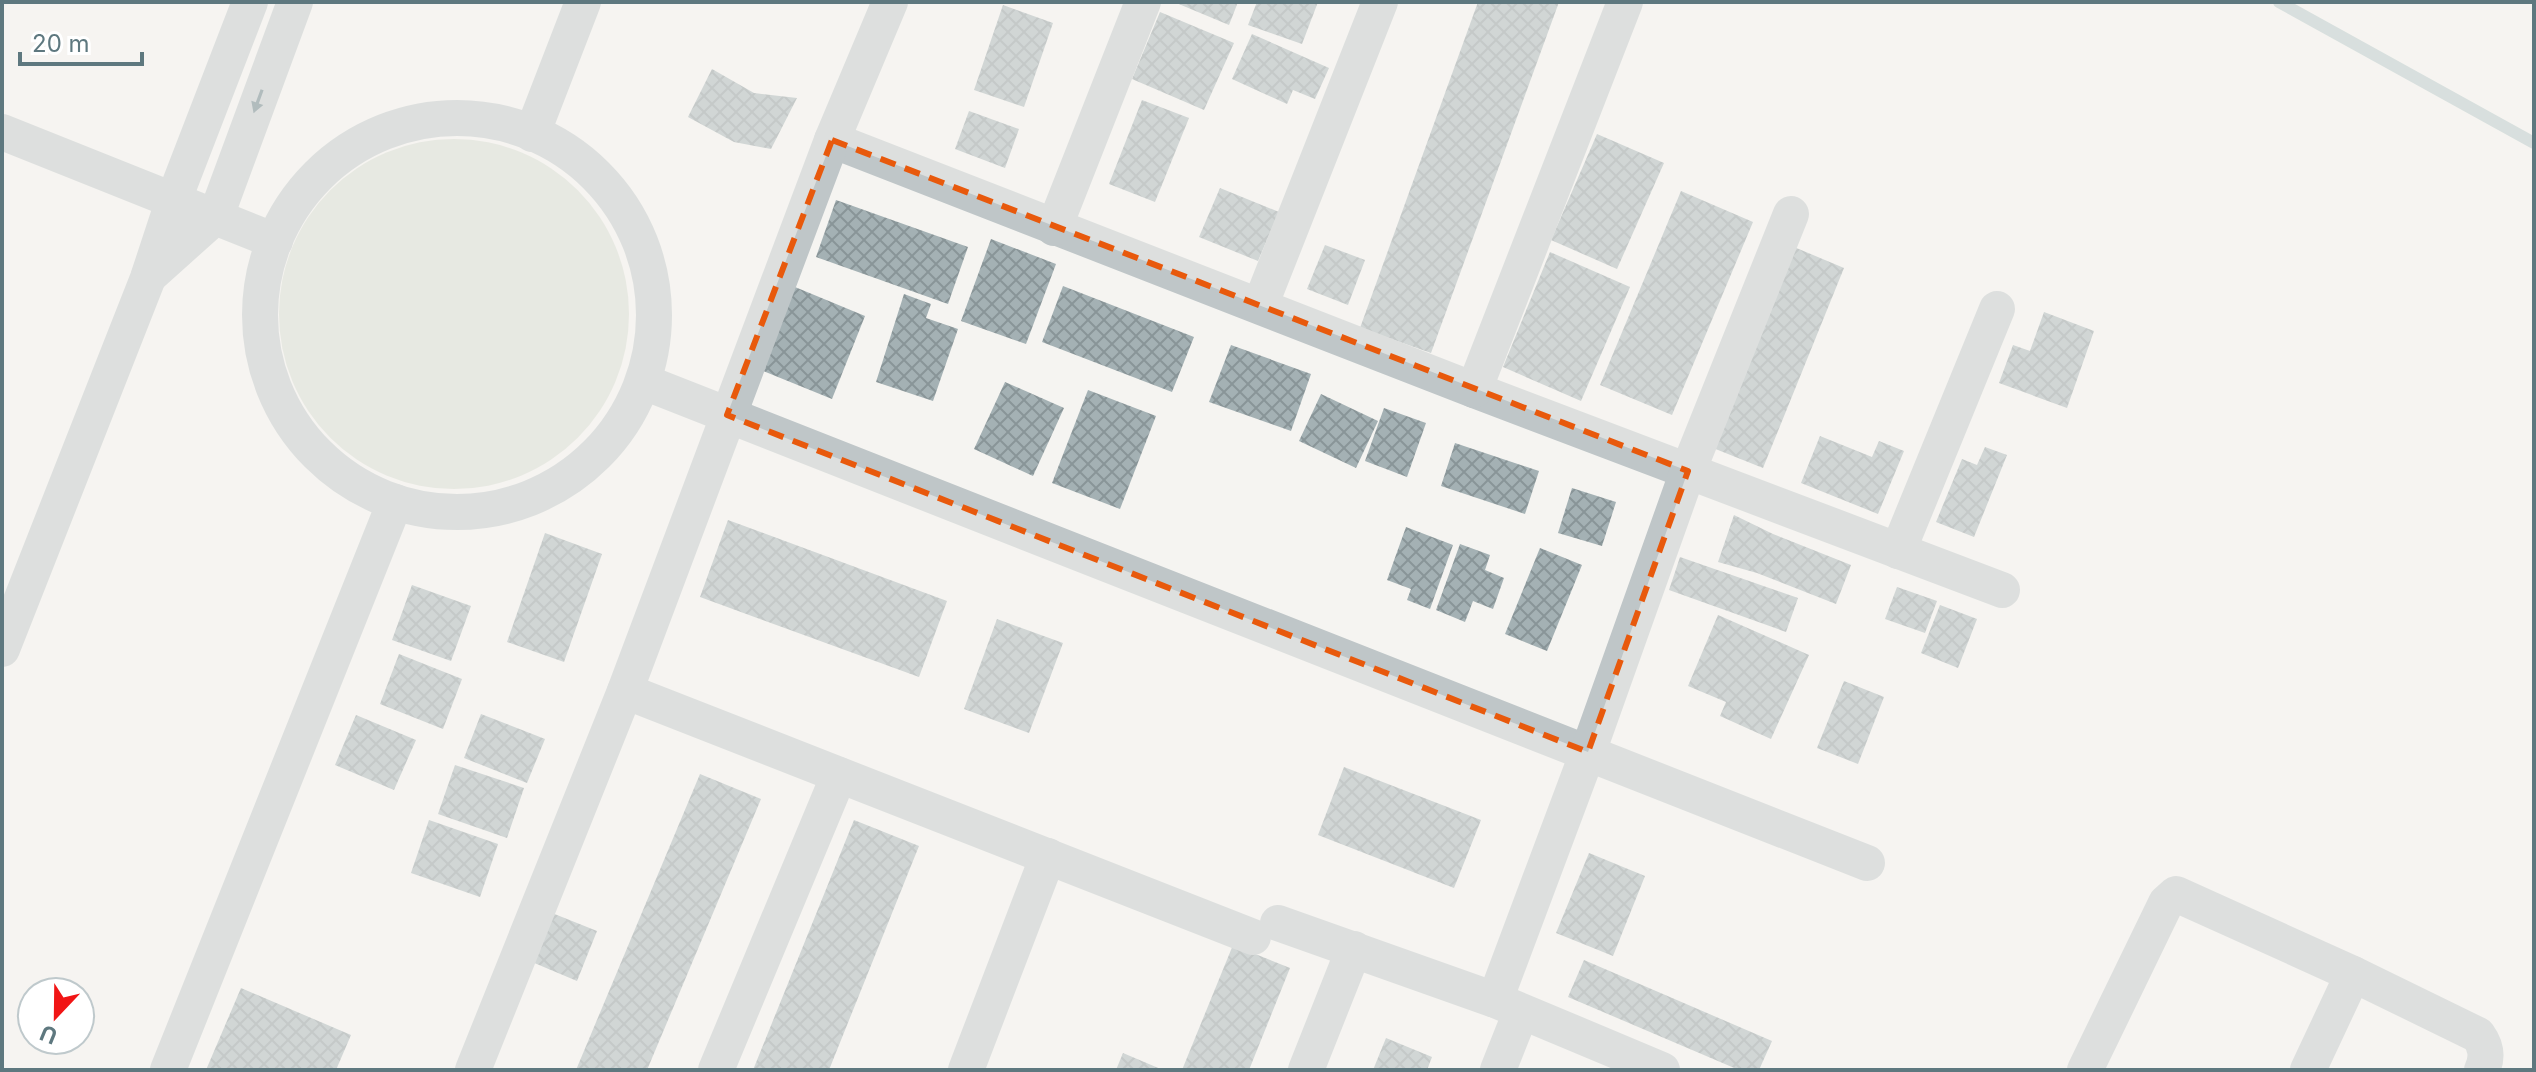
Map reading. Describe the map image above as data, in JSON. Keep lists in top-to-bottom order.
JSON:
{
  "scale_bar": "20 m",
  "north": "bottom"
}
